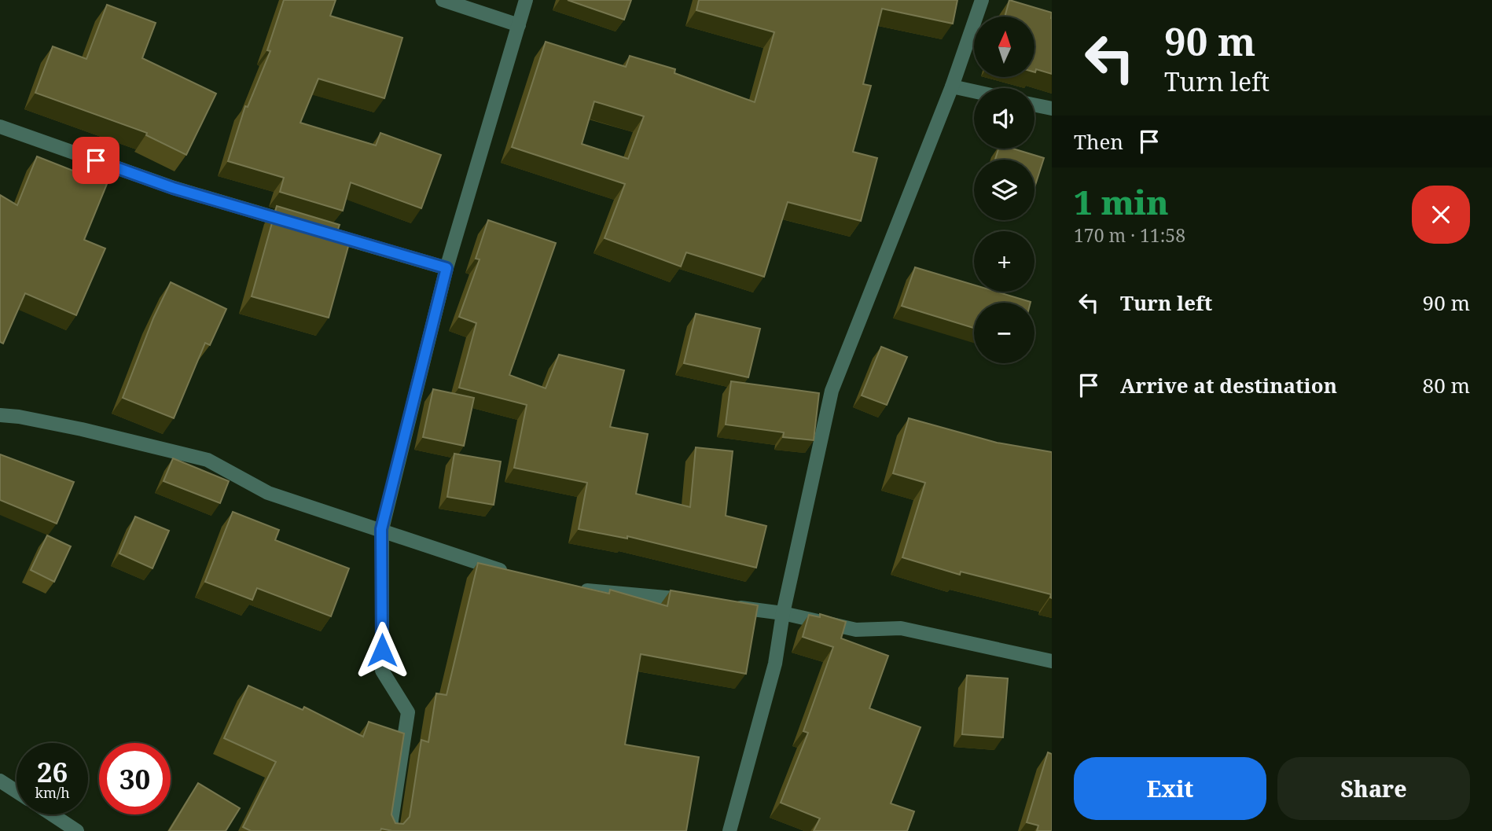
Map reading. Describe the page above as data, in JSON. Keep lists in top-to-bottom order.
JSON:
{
  "north": "top",
  "page": {
    "turn": ["90 m", "Turn left"],
    "map_buttons": ["+", "−"],
    "then": "Then",
    "heading": ["1 min", "170 m · 11:58"],
    "list": [
      {
        "name": "Turn left",
        "value": "90 m"
      },
      {
        "name": "Arrive at destination",
        "value": "80 m"
      }
    ],
    "speed": "26 km/h",
    "limit": "30",
    "buttons": ["Exit", "Share"]
  }
}
